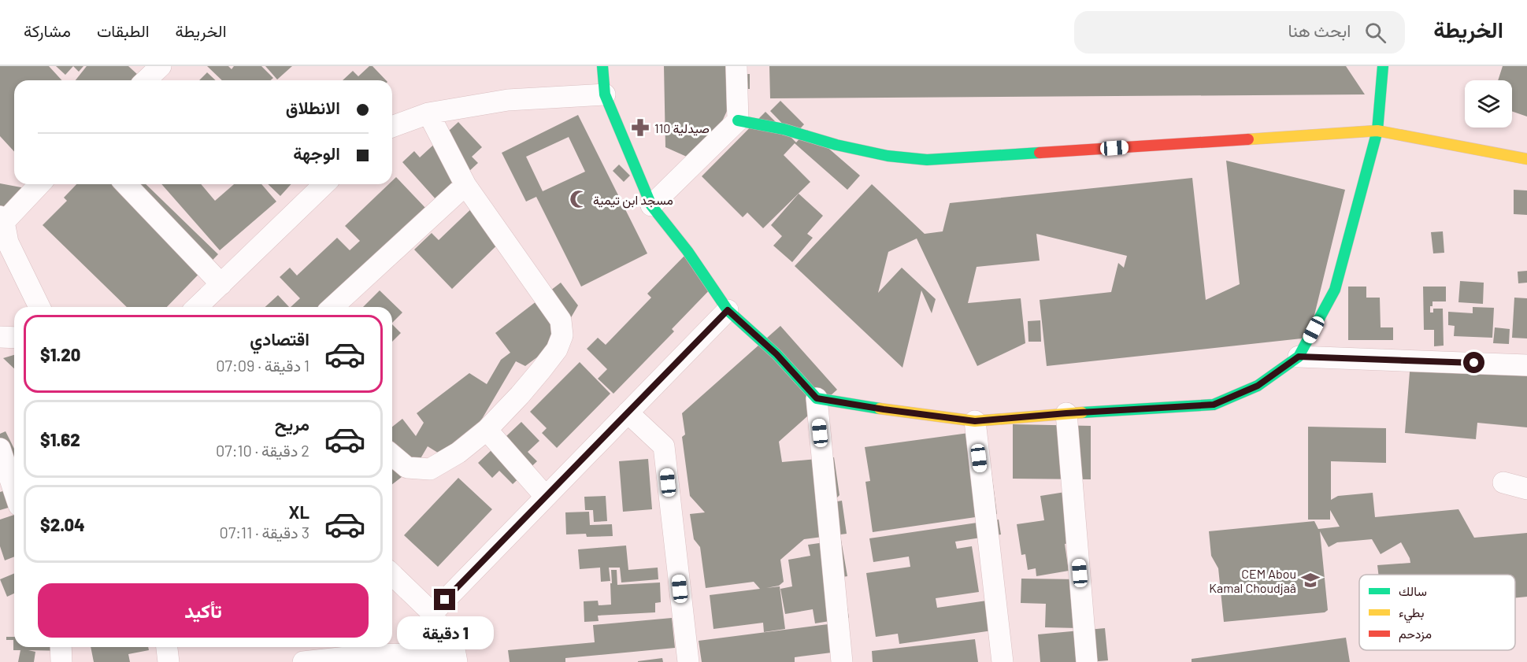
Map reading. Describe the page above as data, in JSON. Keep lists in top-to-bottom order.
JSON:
{
  "places": {
    "pharmacy": ["صيدلية 110"],
    "mosque": ["مسجد ابن تيمية"],
    "school or university": ["CEM Abou Kamal Choudjaâ"]
  },
  "legend": ["سالك", "بطيء", "مزدحم"],
  "page": {
    "header": "الخريطة",
    "search": "ابحث هنا",
    "nav": ["الخريطة", "الطبقات", "مشاركة"],
    "banner": ["الانطلاق", "الوجهة"],
    "list": [
      {
        "name": "اقتصادي",
        "note": "1 دقيقة · 07:09",
        "value": "$1.20"
      },
      {
        "name": "مريح",
        "note": "2 دقيقة · 07:10",
        "value": "$1.62"
      },
      {
        "name": "XL",
        "note": "3 دقيقة · 07:11",
        "value": "$2.04"
      }
    ],
    "buttons": "تأكيد",
    "bubble": "1 دقيقة"
  }
}
